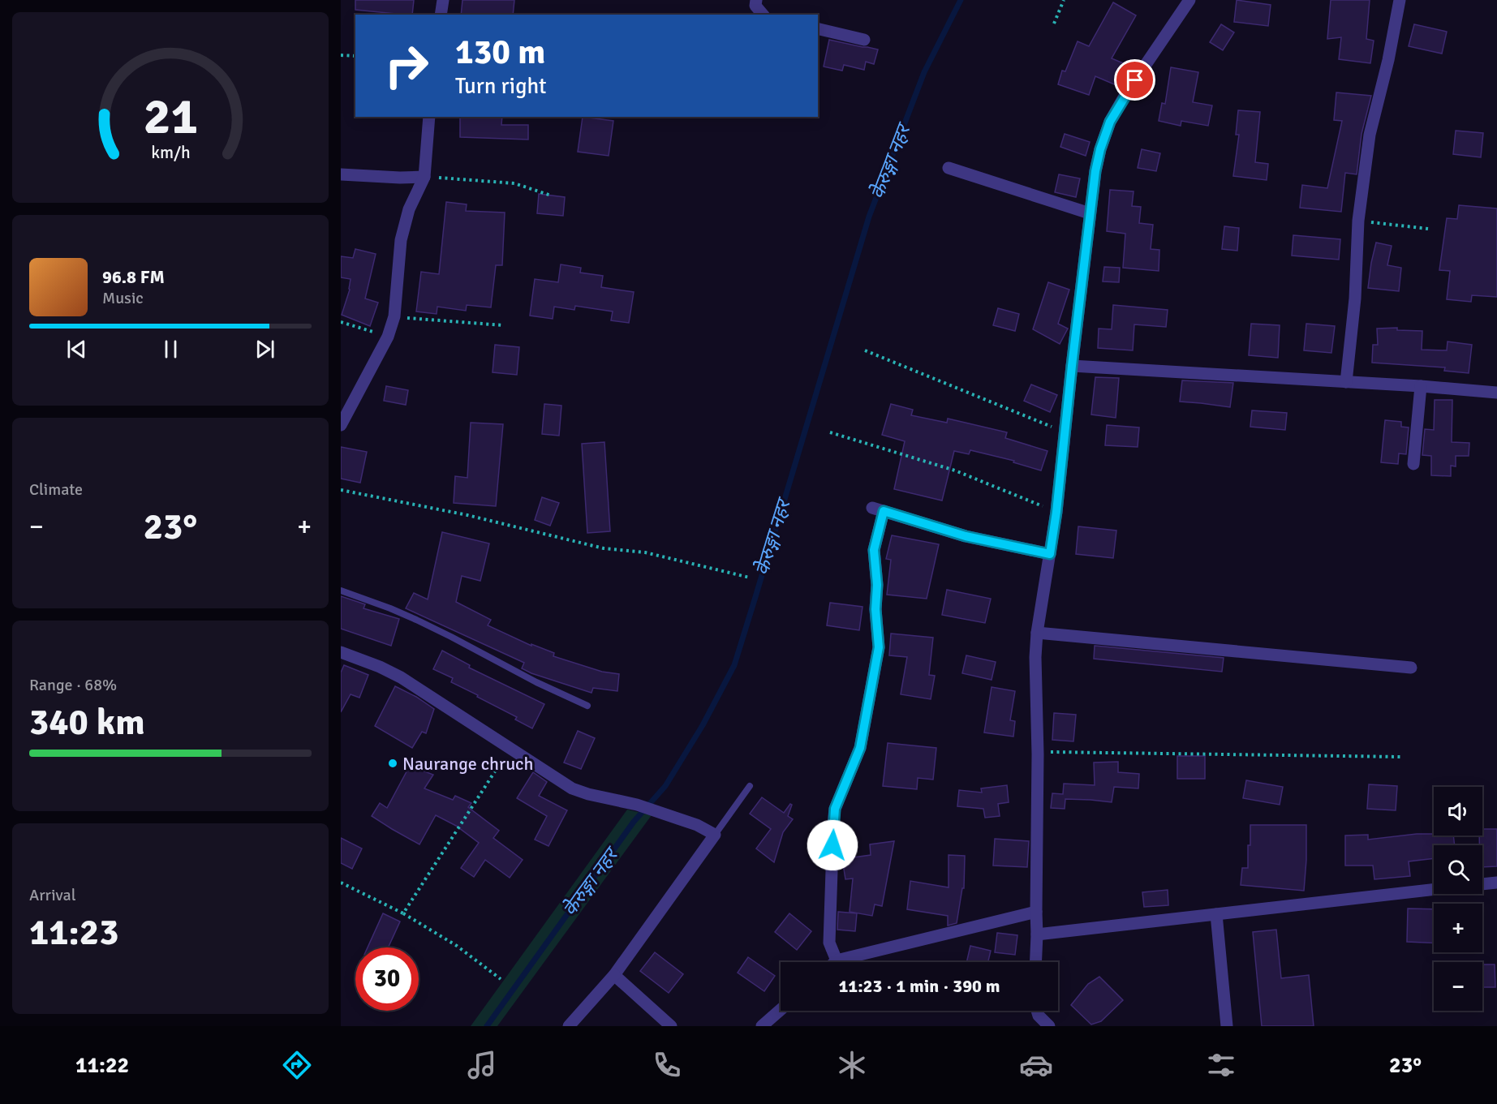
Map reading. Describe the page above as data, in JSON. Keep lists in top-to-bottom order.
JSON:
{
  "water": ["केेरुङ्गा नहर"],
  "places": ["Naurange chruch"],
  "page": {
    "turn": ["130 m", "Turn right"],
    "song": ["96.8 FM", "Music"],
    "tile": [
      "Climate",
      ["Range · 68%", "340 km"],
      ["Arrival", "11:23"]
    ],
    "heat": ["−", "23°", "+"],
    "map_buttons": ["+", "−"],
    "limit": "30",
    "trip": "11:23 · 1 min · 390 m",
    "tabs": ["11:22", "23°"],
    "gauge": ["21", "km/h"]
  }
}
